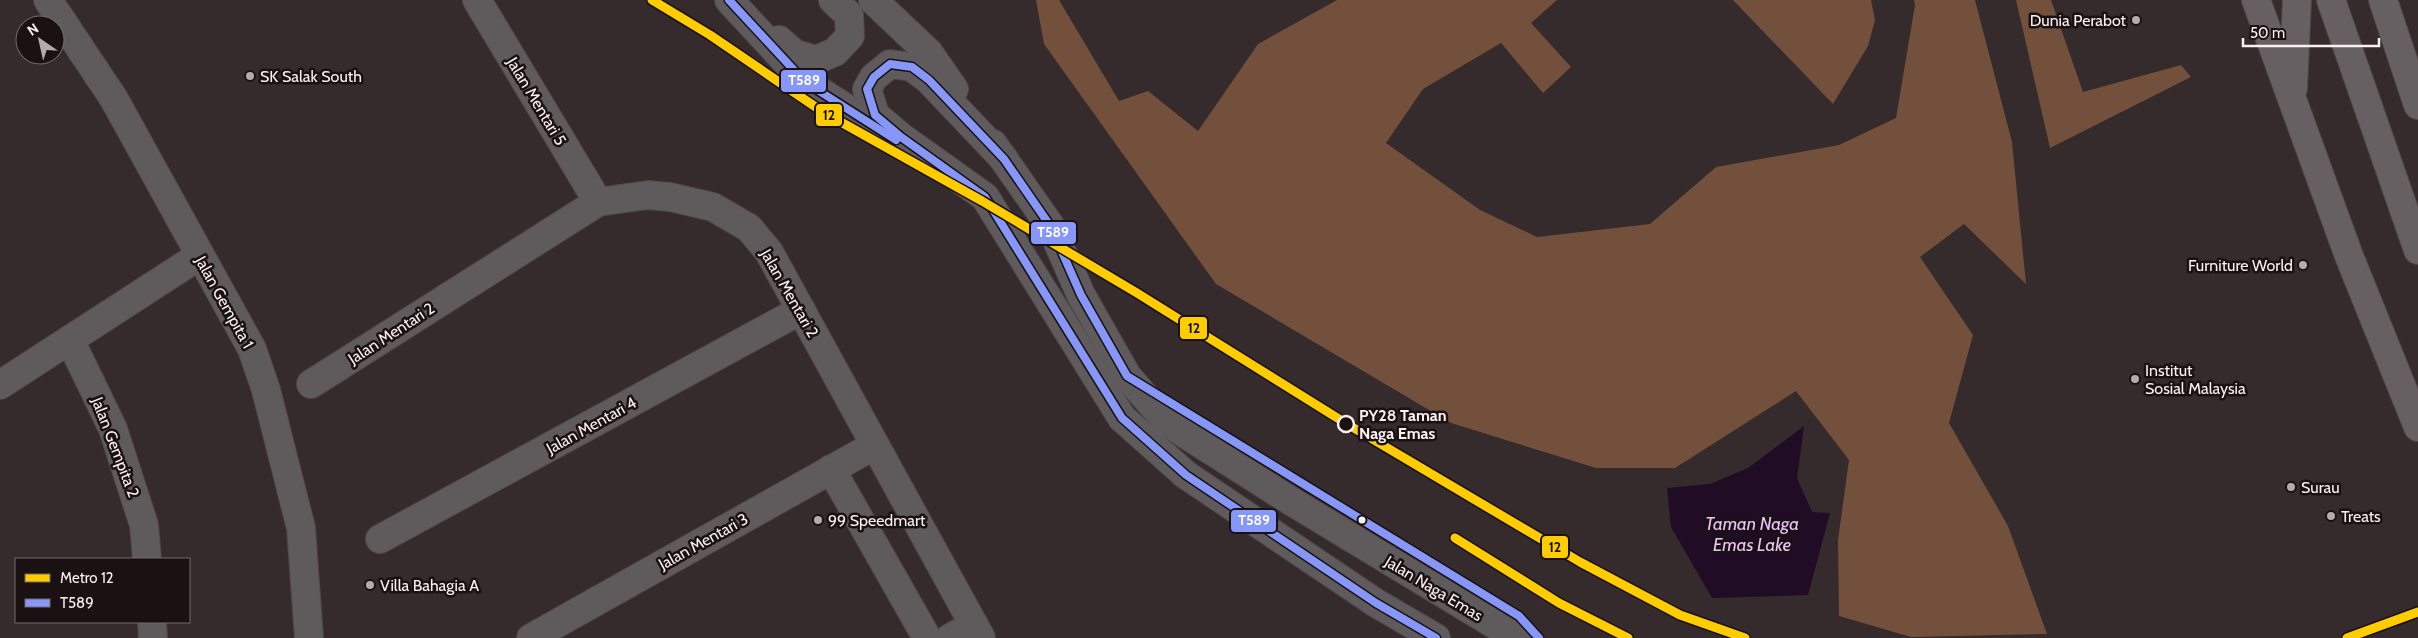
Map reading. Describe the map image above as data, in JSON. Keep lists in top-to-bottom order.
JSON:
{
  "streets": {
    "street": [
      "Jalan Mentari 5",
      "Jalan Mentari 2",
      "Jalan Gempita 1",
      "Jalan Mentari 4",
      "Jalan Gempita 2",
      "Jalan Mentari 3",
      "Jalan Naga Emas"
    ]
  },
  "crossings": [
    ["Jalan Mentari 5", "Jalan Mentari 2"],
    ["Jalan Mentari 2", "Jalan Mentari 4"],
    ["Jalan Mentari 2", "Jalan Mentari 3"]
  ],
  "water": ["Taman Naga Emas Lake"],
  "places": [
    "Dunia Perabot",
    "SK Salak South",
    "Furniture World",
    "Institut Sosial Malaysia",
    "PY28 Taman Naga Emas",
    "Surau",
    "Treats",
    "99 Speedmart",
    "Villa Bahagia A"
  ],
  "lines": ["metro line 12", "transit line T589"],
  "legend": ["Metro 12", "T589"],
  "scale_bar": "50 m",
  "north": "top left"
}
